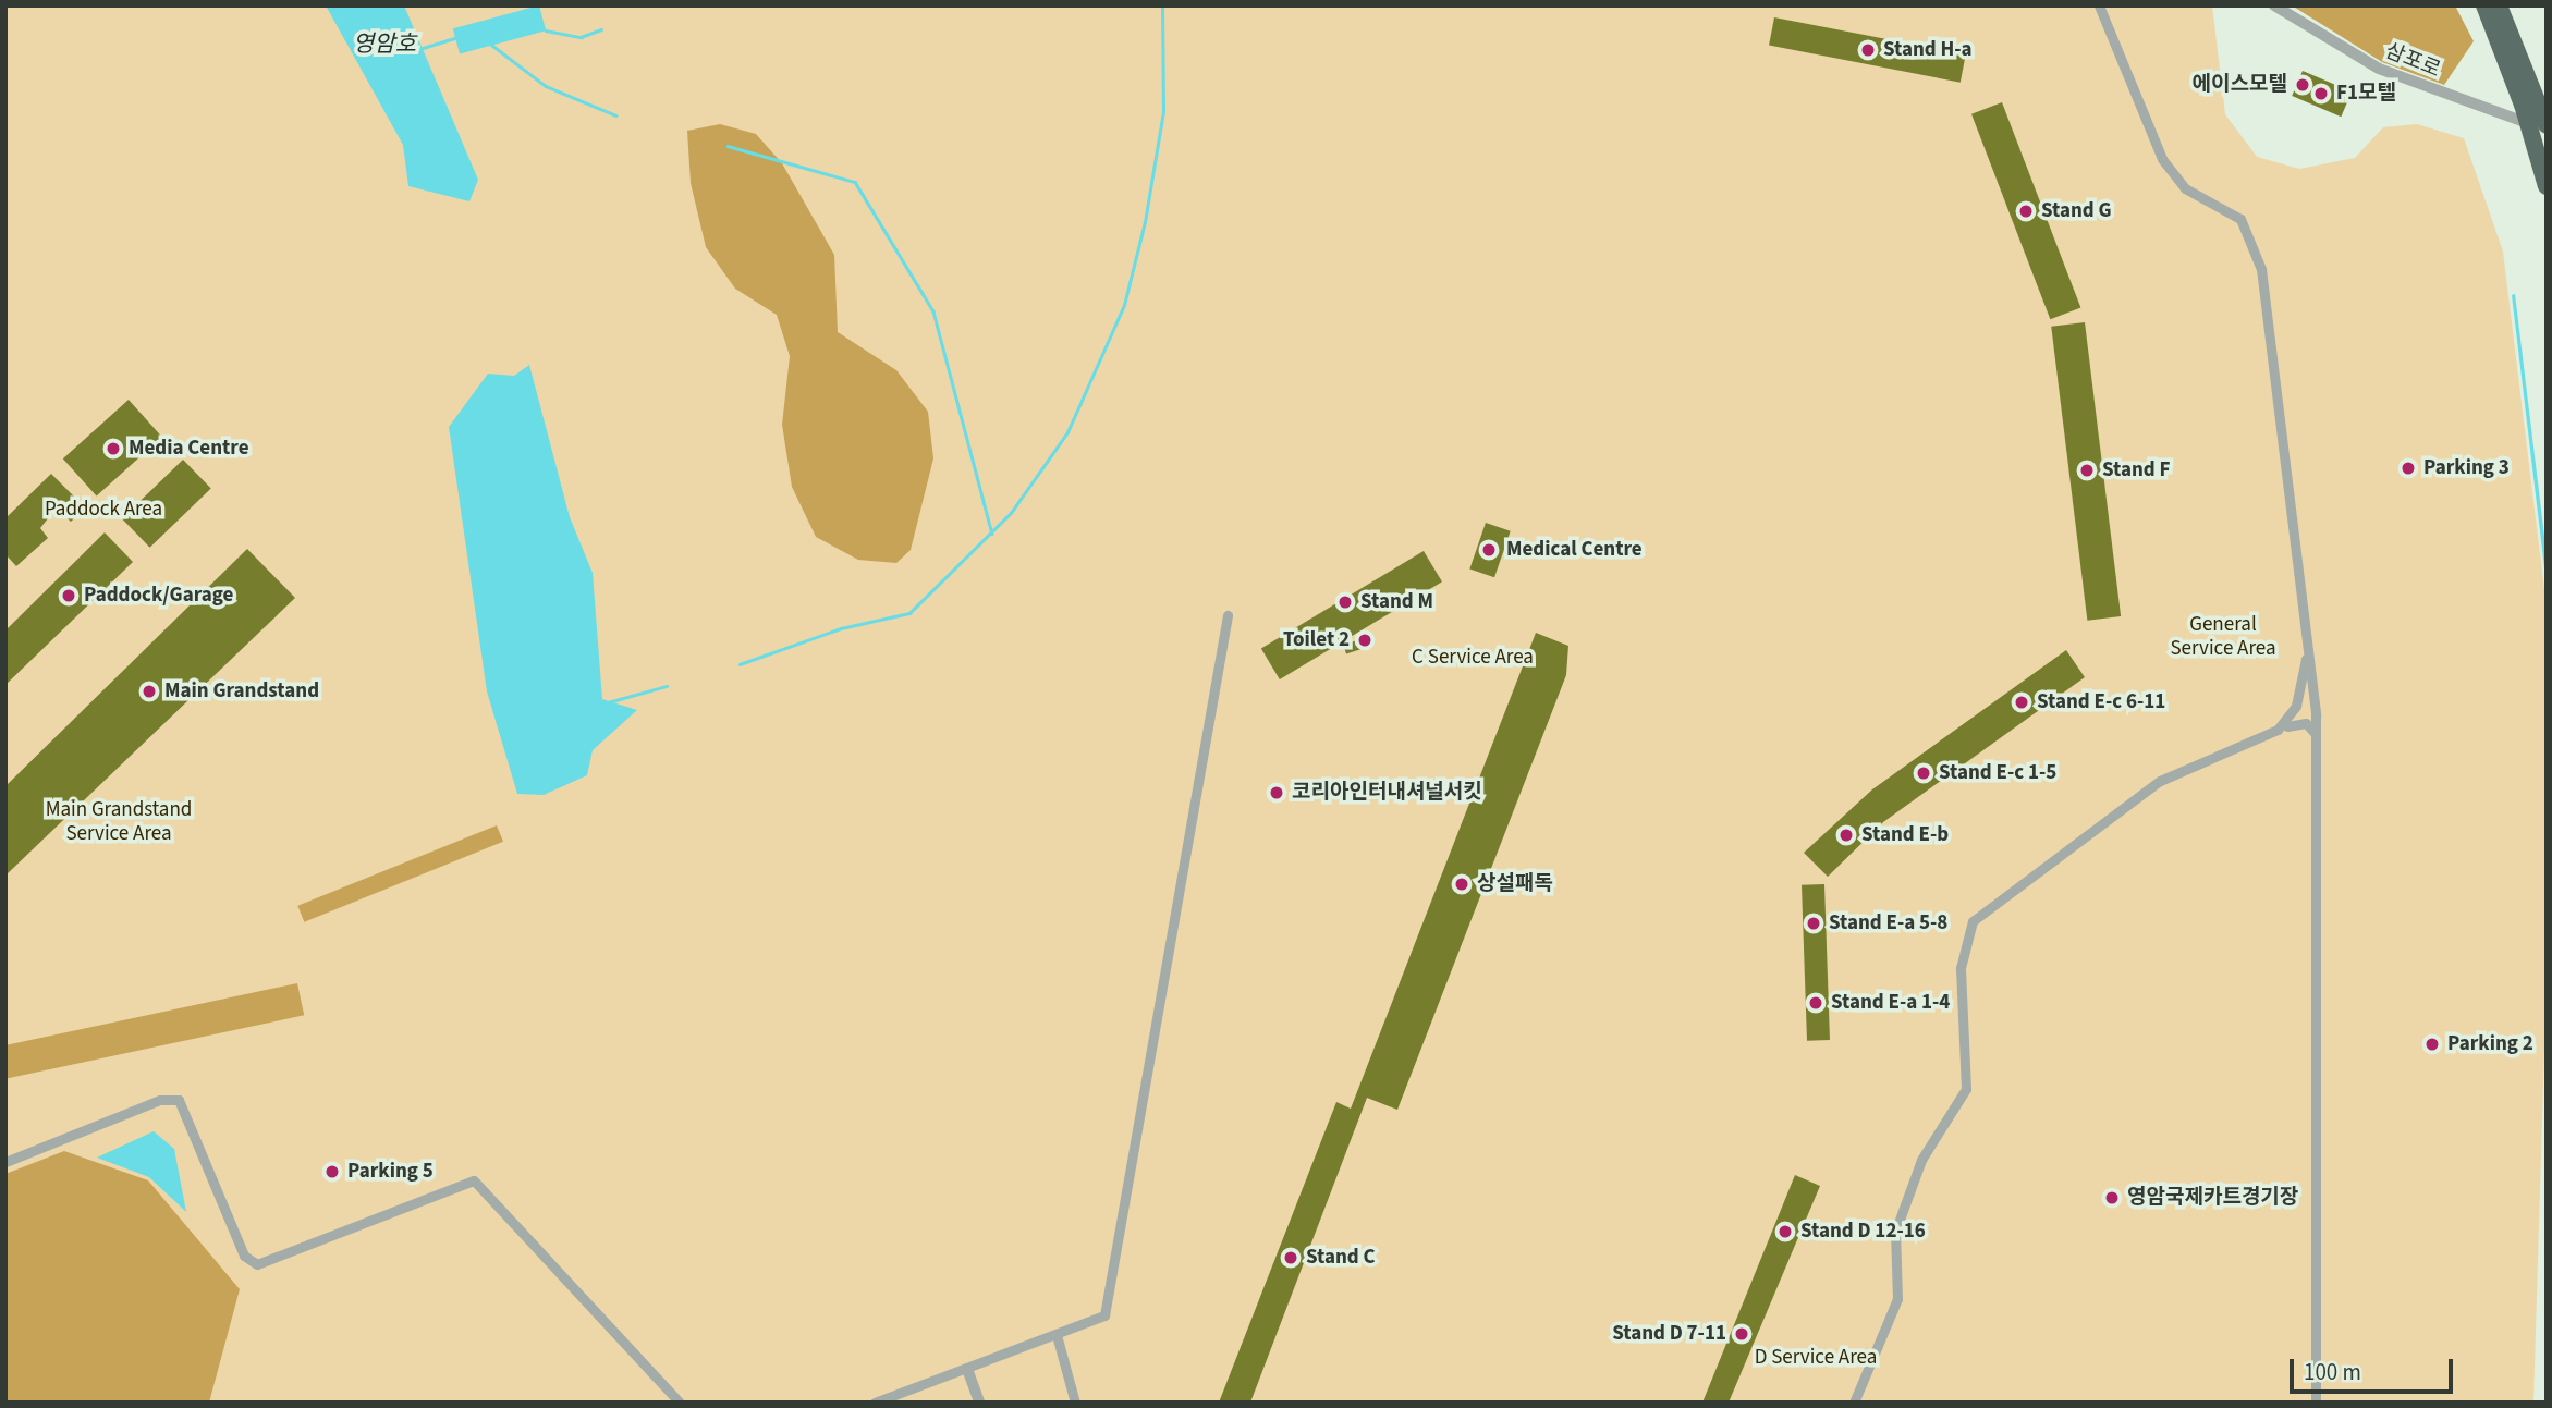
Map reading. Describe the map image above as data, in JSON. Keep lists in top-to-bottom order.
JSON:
{
  "streets": {
    "street": ["삼포로"]
  },
  "water": ["영암호"],
  "parks": [
    "Paddock Area",
    "General Service Area",
    "C Service Area",
    "Main Grandstand Service Area",
    "D Service Area"
  ],
  "places": [
    "Stand H-a",
    "에이스모텔",
    "F1모텔",
    "Stand G",
    "Media Centre",
    "Parking 3",
    "Stand F",
    "Medical Centre",
    "Paddock/Garage",
    "Stand M",
    "Toilet 2",
    "Main Grandstand",
    "Stand E-c 6-11",
    "Stand E-c 1-5",
    "코리아인터내셔널서킷",
    "Stand E-b",
    "상설패독",
    "Stand E-a 5-8",
    "Stand E-a 1-4",
    "Parking 2",
    "Parking 5",
    "영암국제카트경기장",
    "Stand D 12-16",
    "Stand C",
    "Stand D 7-11"
  ],
  "scale_bar": "100 m"
}
